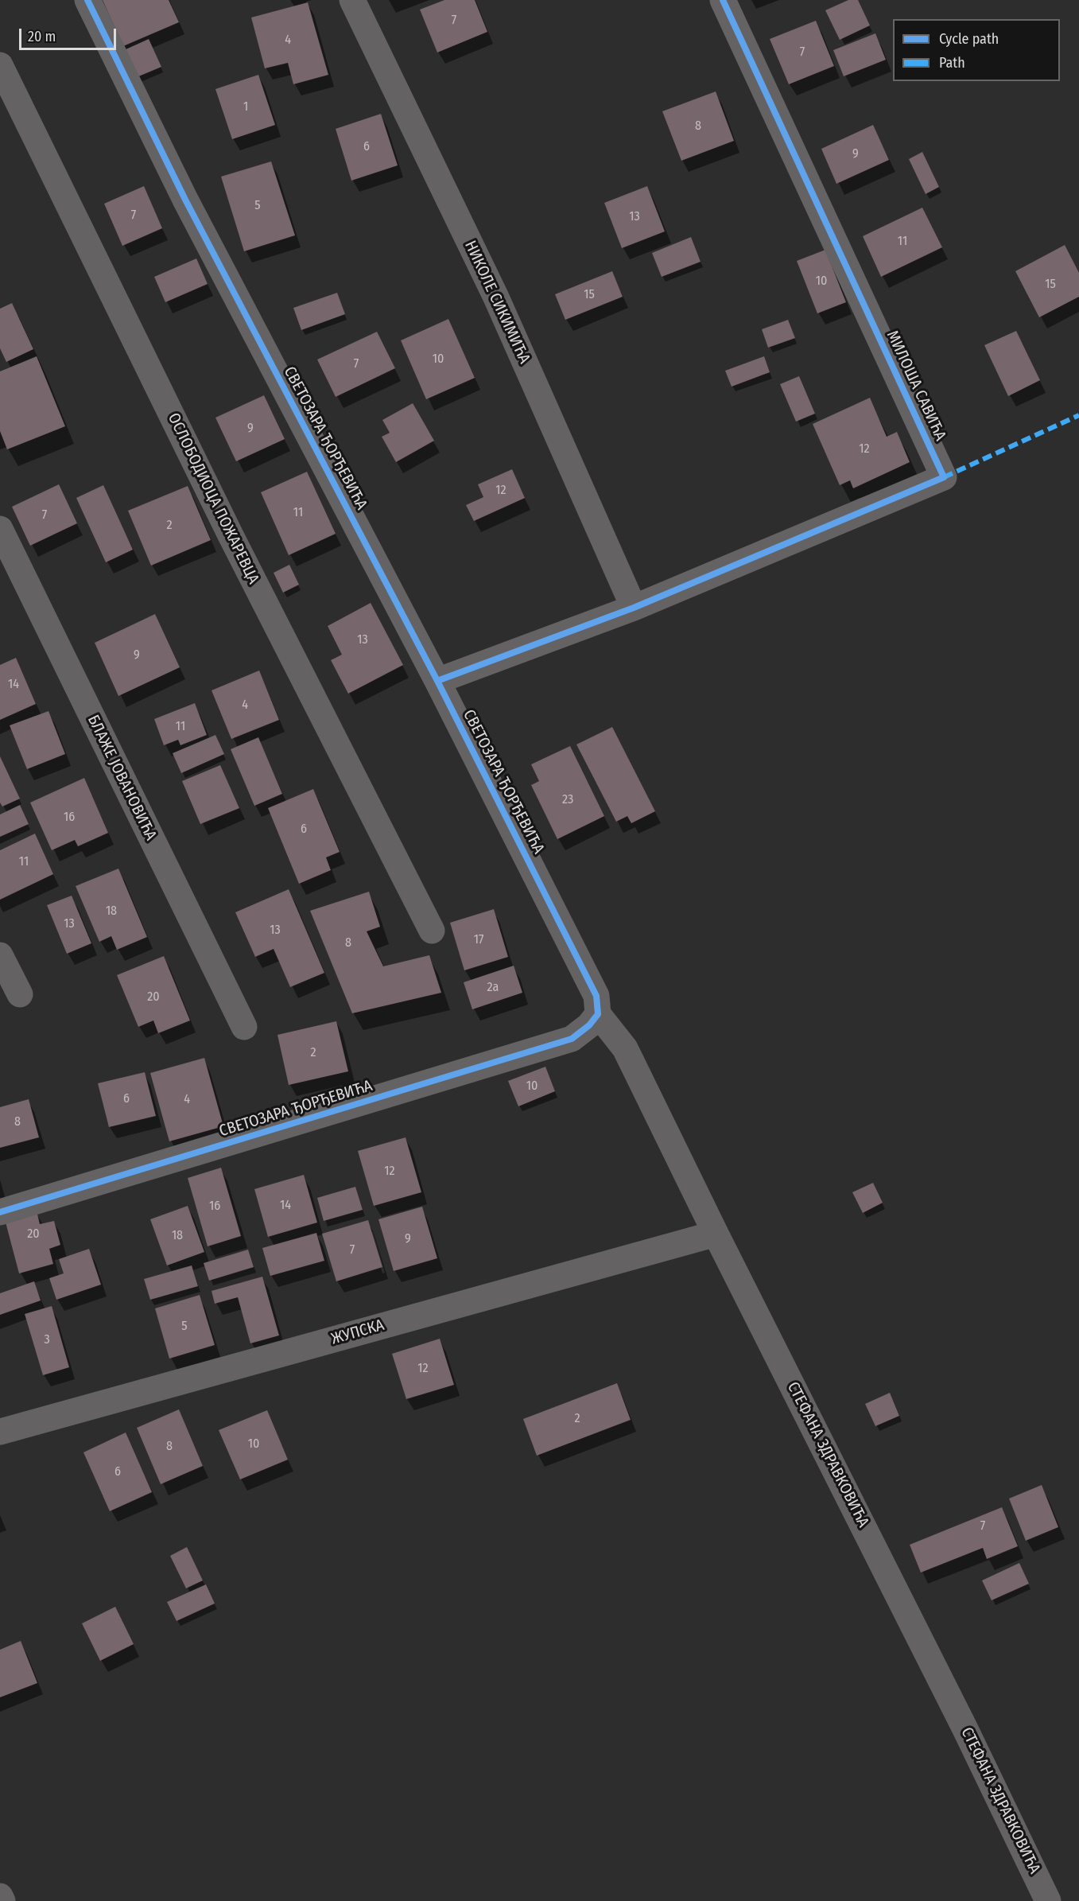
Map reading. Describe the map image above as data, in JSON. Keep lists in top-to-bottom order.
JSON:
{
  "streets": {
    "street": [
      "НИКОЛЕ СИКИМИЋА",
      "МИЛОША САВИЋА",
      "СВЕТОЗАРА ЂОРЂЕВИЋА",
      "ОСЛОБОДИОЦА ПОЖАРЕВЦА",
      "БЛАЖЕ ЈОВАНОВИЋА",
      "ЖУПСКА",
      "СТЕФАНА ЗДРАВКОВИЋА"
    ]
  },
  "crossings": [
    ["НИКОЛЕ СИКИМИЋА", "МИЛОША САВИЋА"],
    ["СВЕТОЗАРА ЂОРЂЕВИЋА", "СТЕФАНА ЗДРАВКОВИЋА"],
    ["ЖУПСКА", "СТЕФАНА ЗДРАВКОВИЋА"]
  ],
  "house_numbers": [
    "7",
    "4",
    "7",
    "1",
    "8",
    "6",
    "9",
    "5",
    "7",
    "13",
    "11",
    "10",
    "15",
    "15",
    "10",
    "7",
    "9",
    "12",
    "12",
    "11",
    "7",
    "2",
    "13",
    "9",
    "14",
    "4",
    "11",
    "23",
    "16",
    "6",
    "11",
    "18",
    "13",
    "13",
    "17",
    "8",
    "2a",
    "20",
    "2",
    "10",
    "6",
    "4",
    "8",
    "12",
    "14",
    "16",
    "20",
    "18",
    "9",
    "7",
    "5",
    "3",
    "12",
    "2",
    "10",
    "8",
    "6",
    "7"
  ],
  "legend": ["Cycle path", "Path"],
  "scale_bar": "20 m"
}
